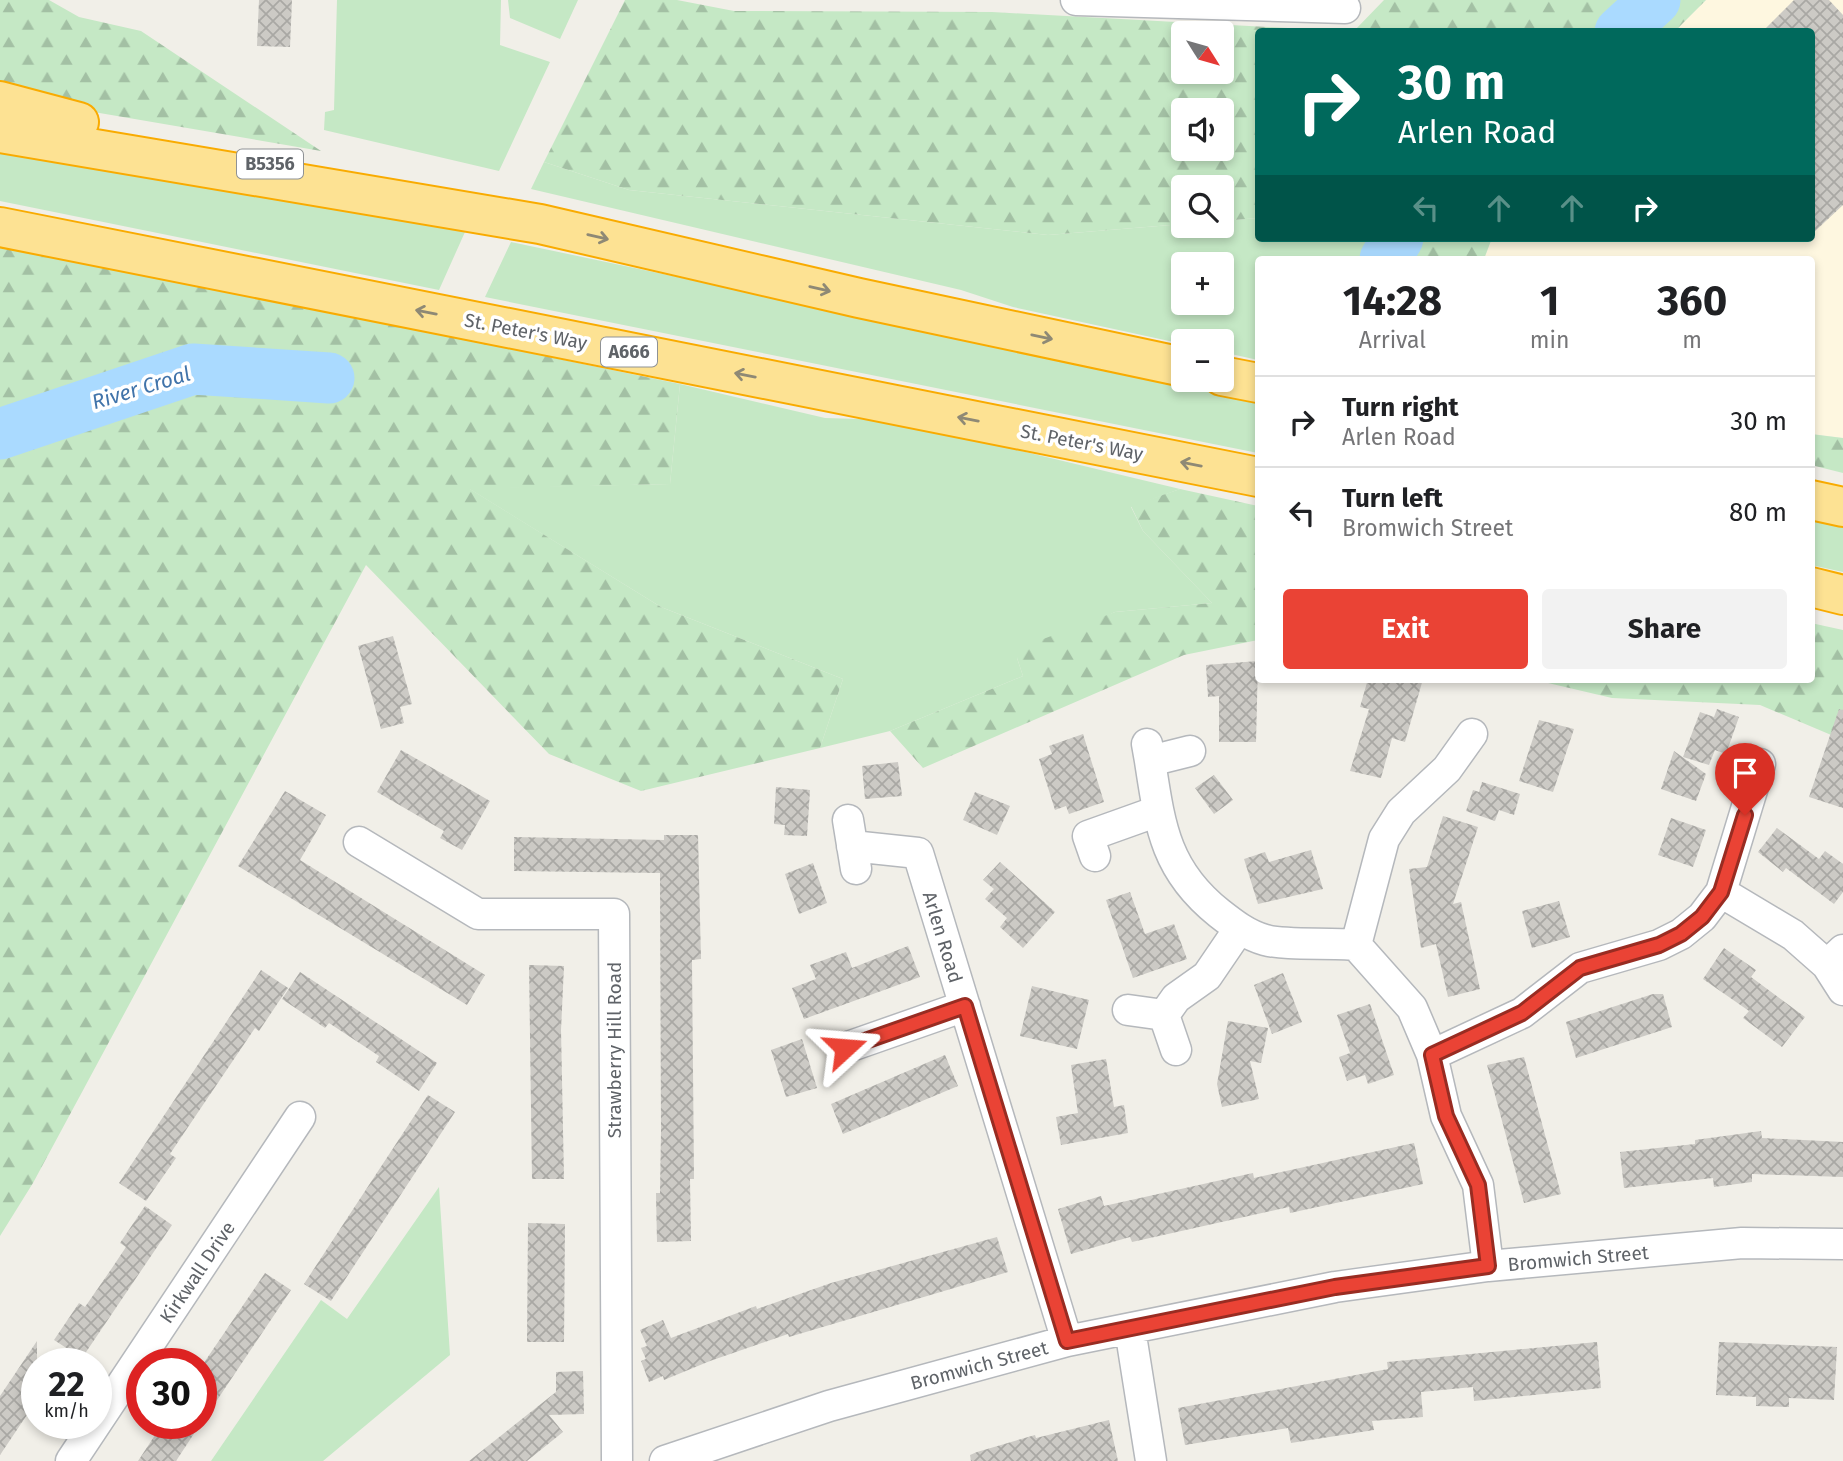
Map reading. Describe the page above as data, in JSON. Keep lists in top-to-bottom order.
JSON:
{
  "streets": {
    "highway": ["B5356", "St. Peter's Way", "A666"],
    "street": [
      "Arlen Road",
      "Strawberry Hill Road",
      "Bromwich Street",
      "Kirkwall Drive"
    ]
  },
  "crossings": [
    ["Arlen Road", "Bromwich Street"]
  ],
  "water": ["River Croal"],
  "north": "bottom right",
  "page": {
    "map_buttons": ["+", "−"],
    "turn": ["30 m", "Arlen Road"],
    "eta": [
      "14:28",
      "Arrival",
      "1",
      "min",
      "360",
      "m"
    ],
    "list": [
      {
        "name": "Turn right",
        "note": "Arlen Road",
        "value": "30 m"
      },
      {
        "name": "Turn left",
        "note": "Bromwich Street",
        "value": "80 m"
      }
    ],
    "buttons": ["Exit", "Share"],
    "speed": "22 km/h",
    "limit": "30"
  }
}
